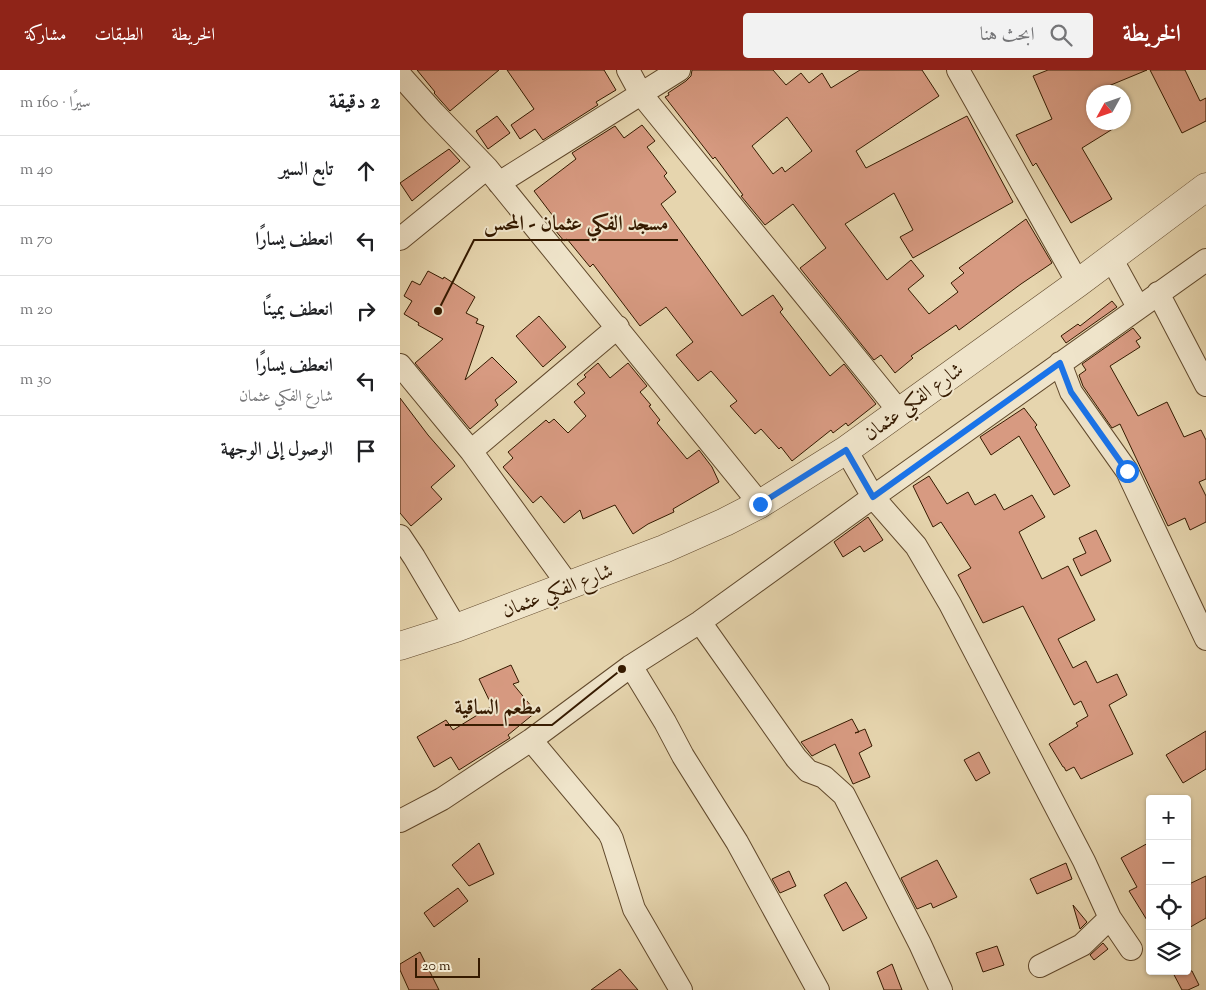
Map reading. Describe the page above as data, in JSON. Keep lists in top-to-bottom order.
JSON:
{
  "streets": {
    "street": ["شارع الفكي عثمان"]
  },
  "places": ["مسجد الفكي عثمان - المحس", "مطعم الساقية"],
  "scale_bar": "20 m",
  "north": "bottom left",
  "page": {
    "header": "الخريطة",
    "search": "ابحث هنا",
    "nav": ["الخريطة", "الطبقات", "مشاركة"],
    "heading": ["2 دقيقة", "سيرًا · 160 m"],
    "list": [
      ["تابع السير", "40 m"],
      ["انعطف يسارًا", "70 m"],
      ["انعطف يمينًا", "20 m"],
      ["انعطف يسارًا", "شارع الفكي عثمان", "30 m"],
      "الوصول إلى الوجهة"
    ],
    "map_buttons": ["+", "−"],
    "scale": "20 m"
  }
}
